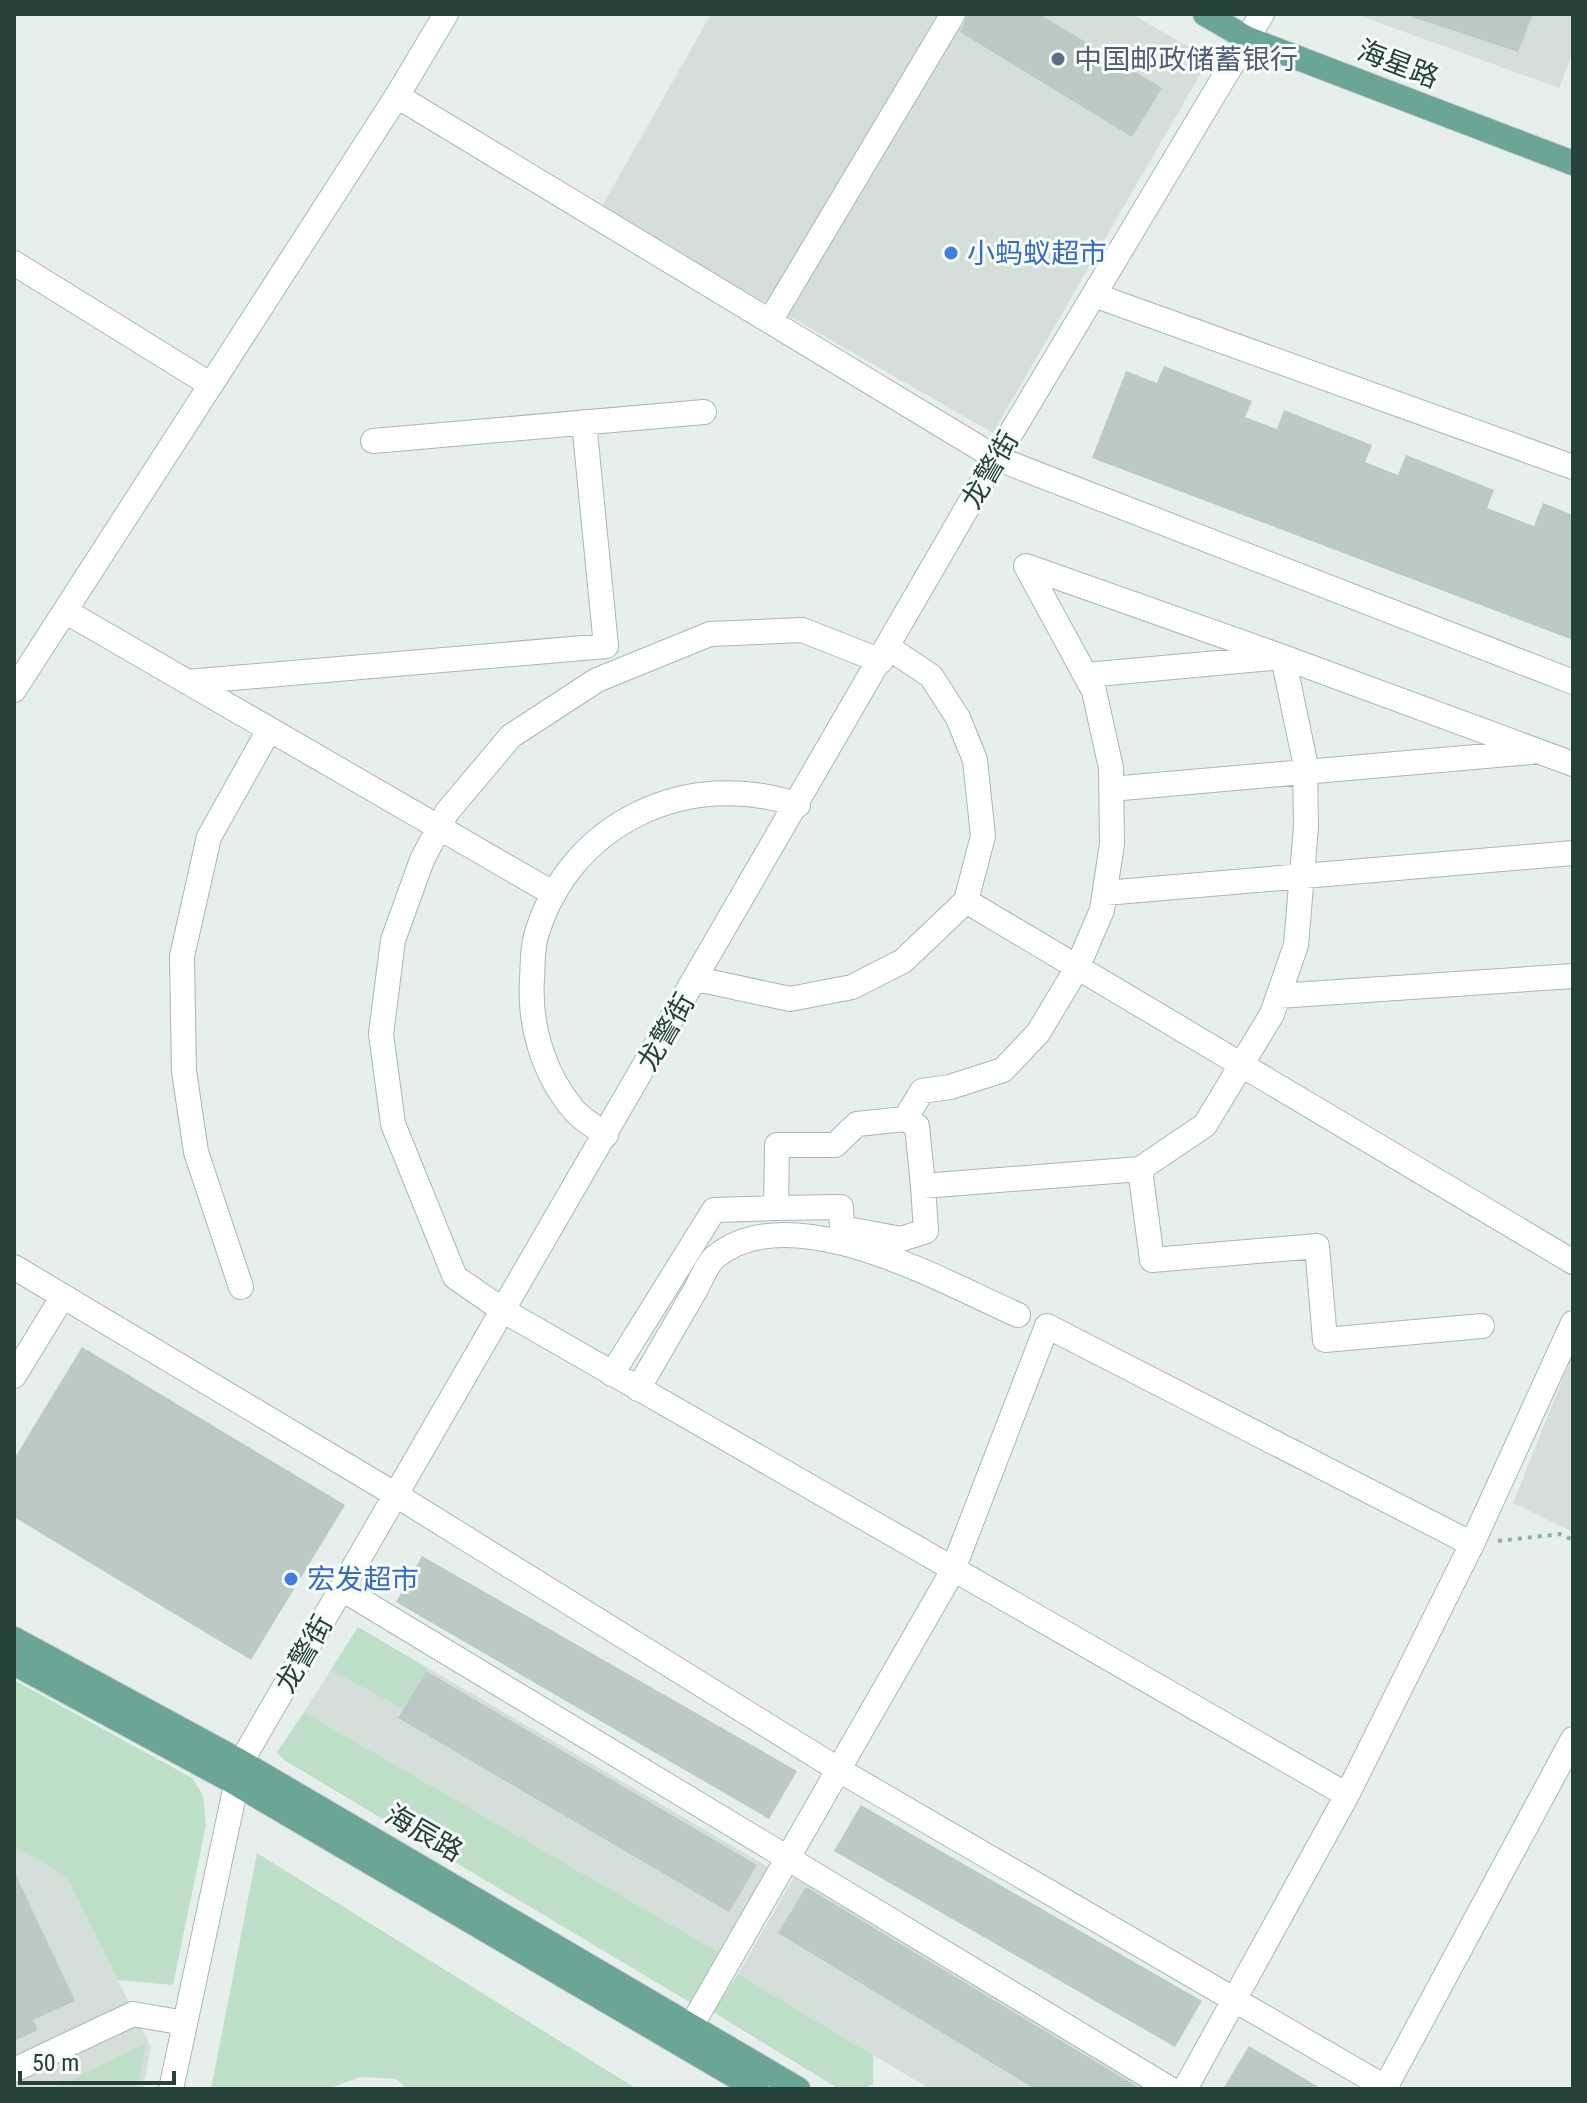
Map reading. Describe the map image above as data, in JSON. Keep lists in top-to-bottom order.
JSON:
{
  "streets": {
    "main road": ["海星路", "海辰路"],
    "street": ["龙警街"]
  },
  "crossings": [
    ["海星路", "龙警街"],
    ["龙警街", "海辰路"]
  ],
  "places": ["中国邮政储蓄银行", "小蚂蚁超市", "宏发超市"],
  "scale_bar": "50 m"
}
